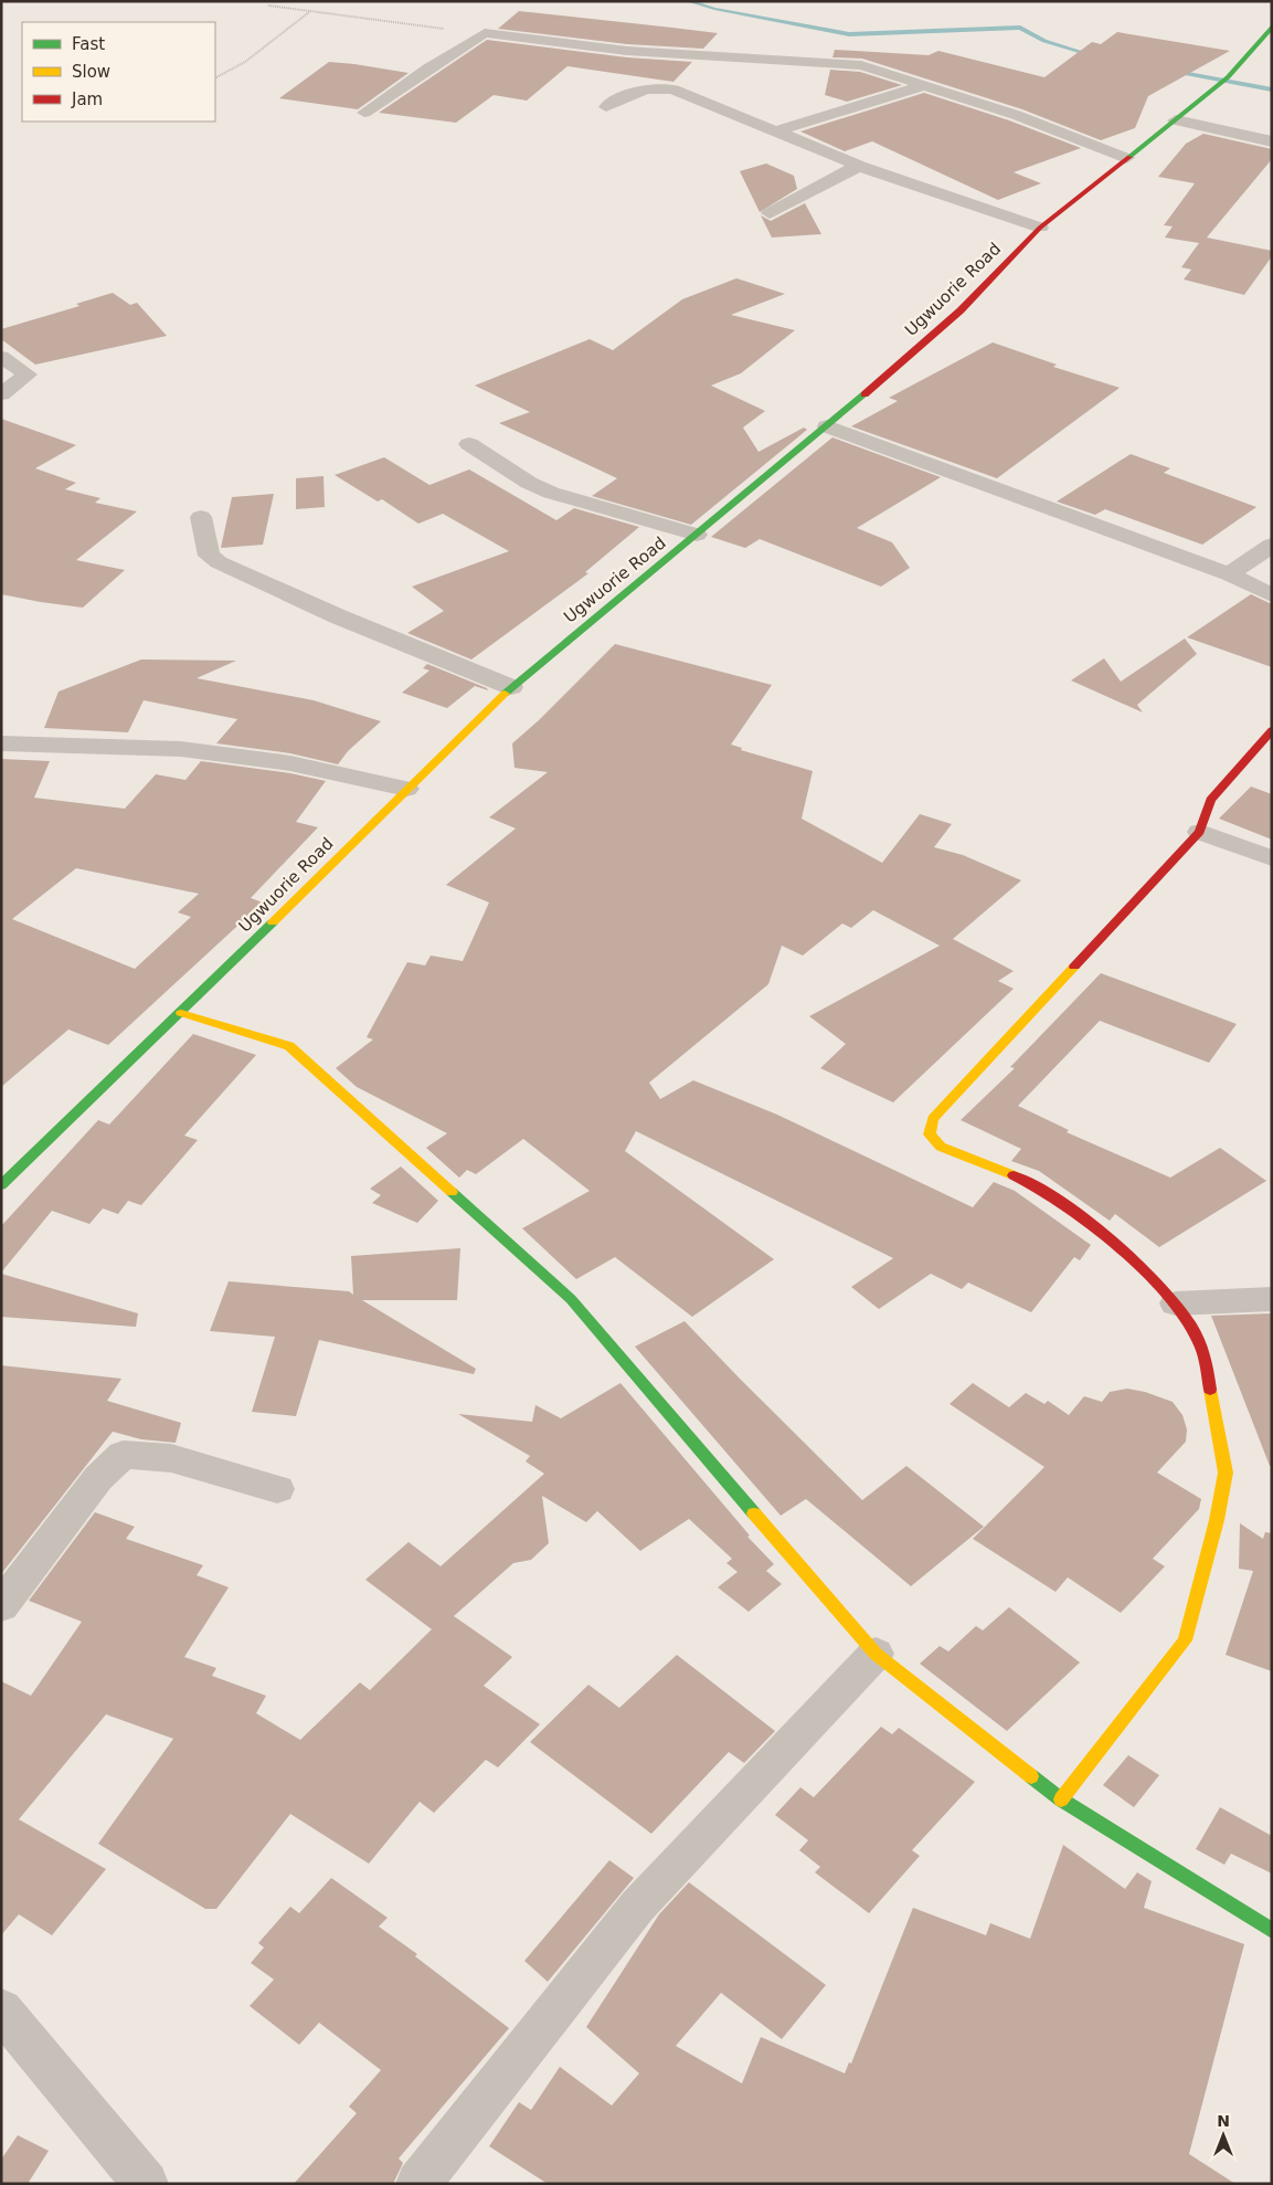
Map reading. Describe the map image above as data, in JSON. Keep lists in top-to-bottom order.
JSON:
{
  "streets": {
    "street": ["Ugwuorie Road"]
  },
  "legend": ["Fast", "Slow", "Jam"],
  "north": "top"
}
